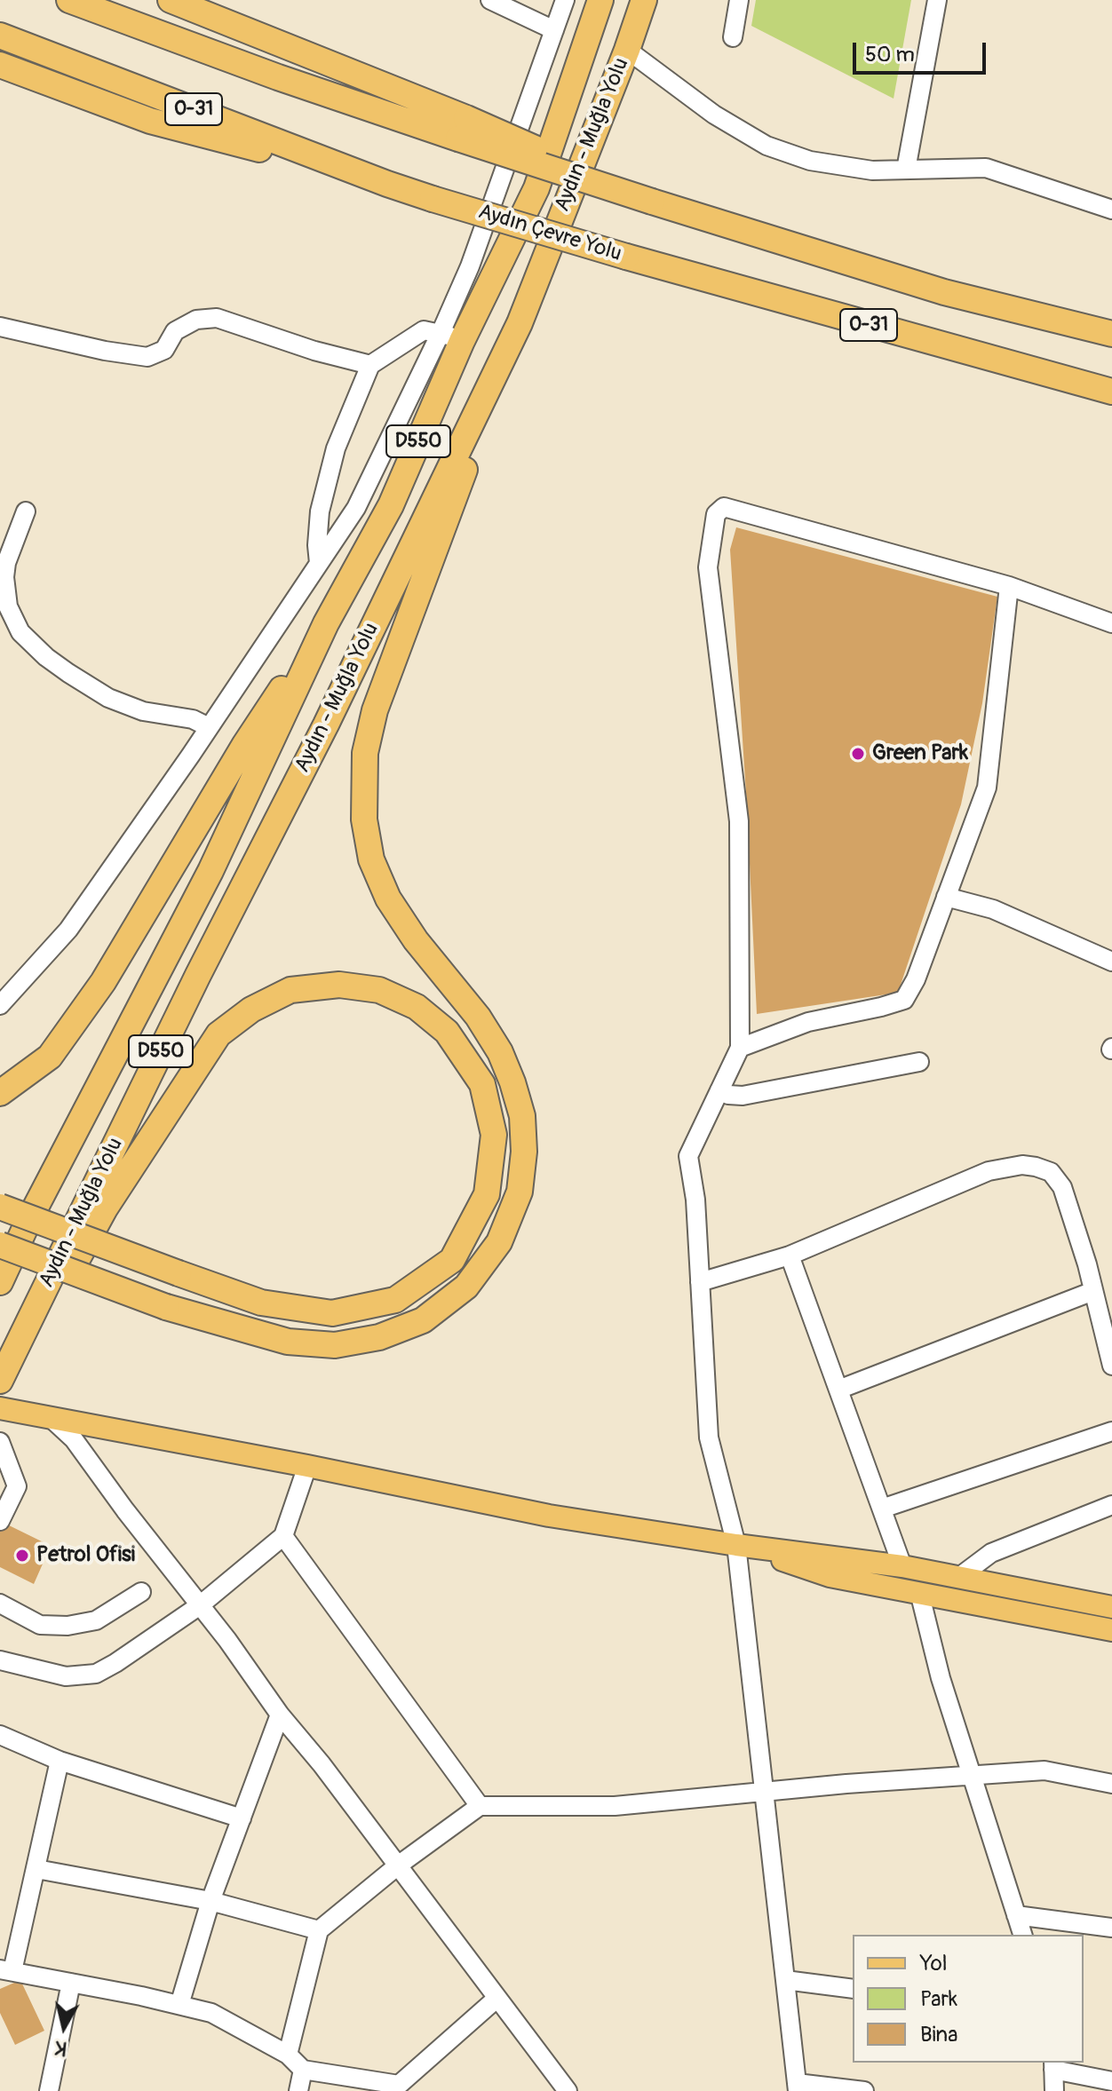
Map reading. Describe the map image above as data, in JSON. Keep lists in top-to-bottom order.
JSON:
{
  "streets": {
    "highway": [
      "O-31",
      "Aydın - Muğla Yolu",
      "Aydın Çevre Yolu",
      "D550"
    ]
  },
  "places": ["Green Park", "Petrol Ofisi"],
  "legend": ["Yol", "Park", "Bina"],
  "scale_bar": "50 m",
  "north": "bottom"
}
